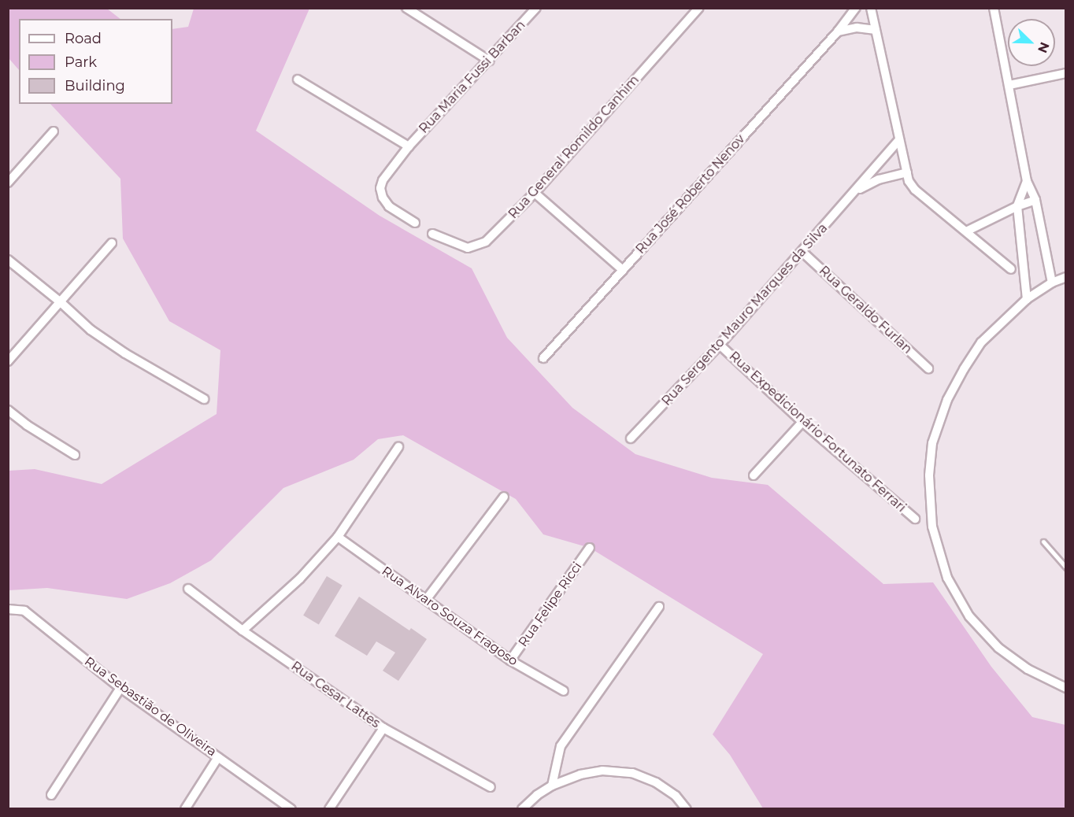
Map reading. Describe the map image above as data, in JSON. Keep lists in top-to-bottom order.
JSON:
{
  "streets": {
    "street": [
      "Rua Maria Fussi Barban",
      "Rua General Romildo Canhim",
      "Rua José Roberto Nenov",
      "Rua Geraldo Furlan",
      "Rua Sergento Mauro Marques da Silva",
      "Rua Expedicionário Fortunato Ferrari",
      "Rua Felipe Ricci",
      "Rua Alvaro Souza Fragoso",
      "Rua Cesar Lattes",
      "Rua Sebastião de Oliveira"
    ]
  },
  "crossings": [
    ["Rua Geraldo Furlan", "Rua Sergento Mauro Marques da Silva"],
    ["Rua Sergento Mauro Marques da Silva", "Rua Expedicionário Fortunato Ferrari"],
    ["Rua Felipe Ricci", "Rua Alvaro Souza Fragoso"]
  ],
  "legend": ["Road", "Park", "Building"],
  "north": "bottom right"
}
